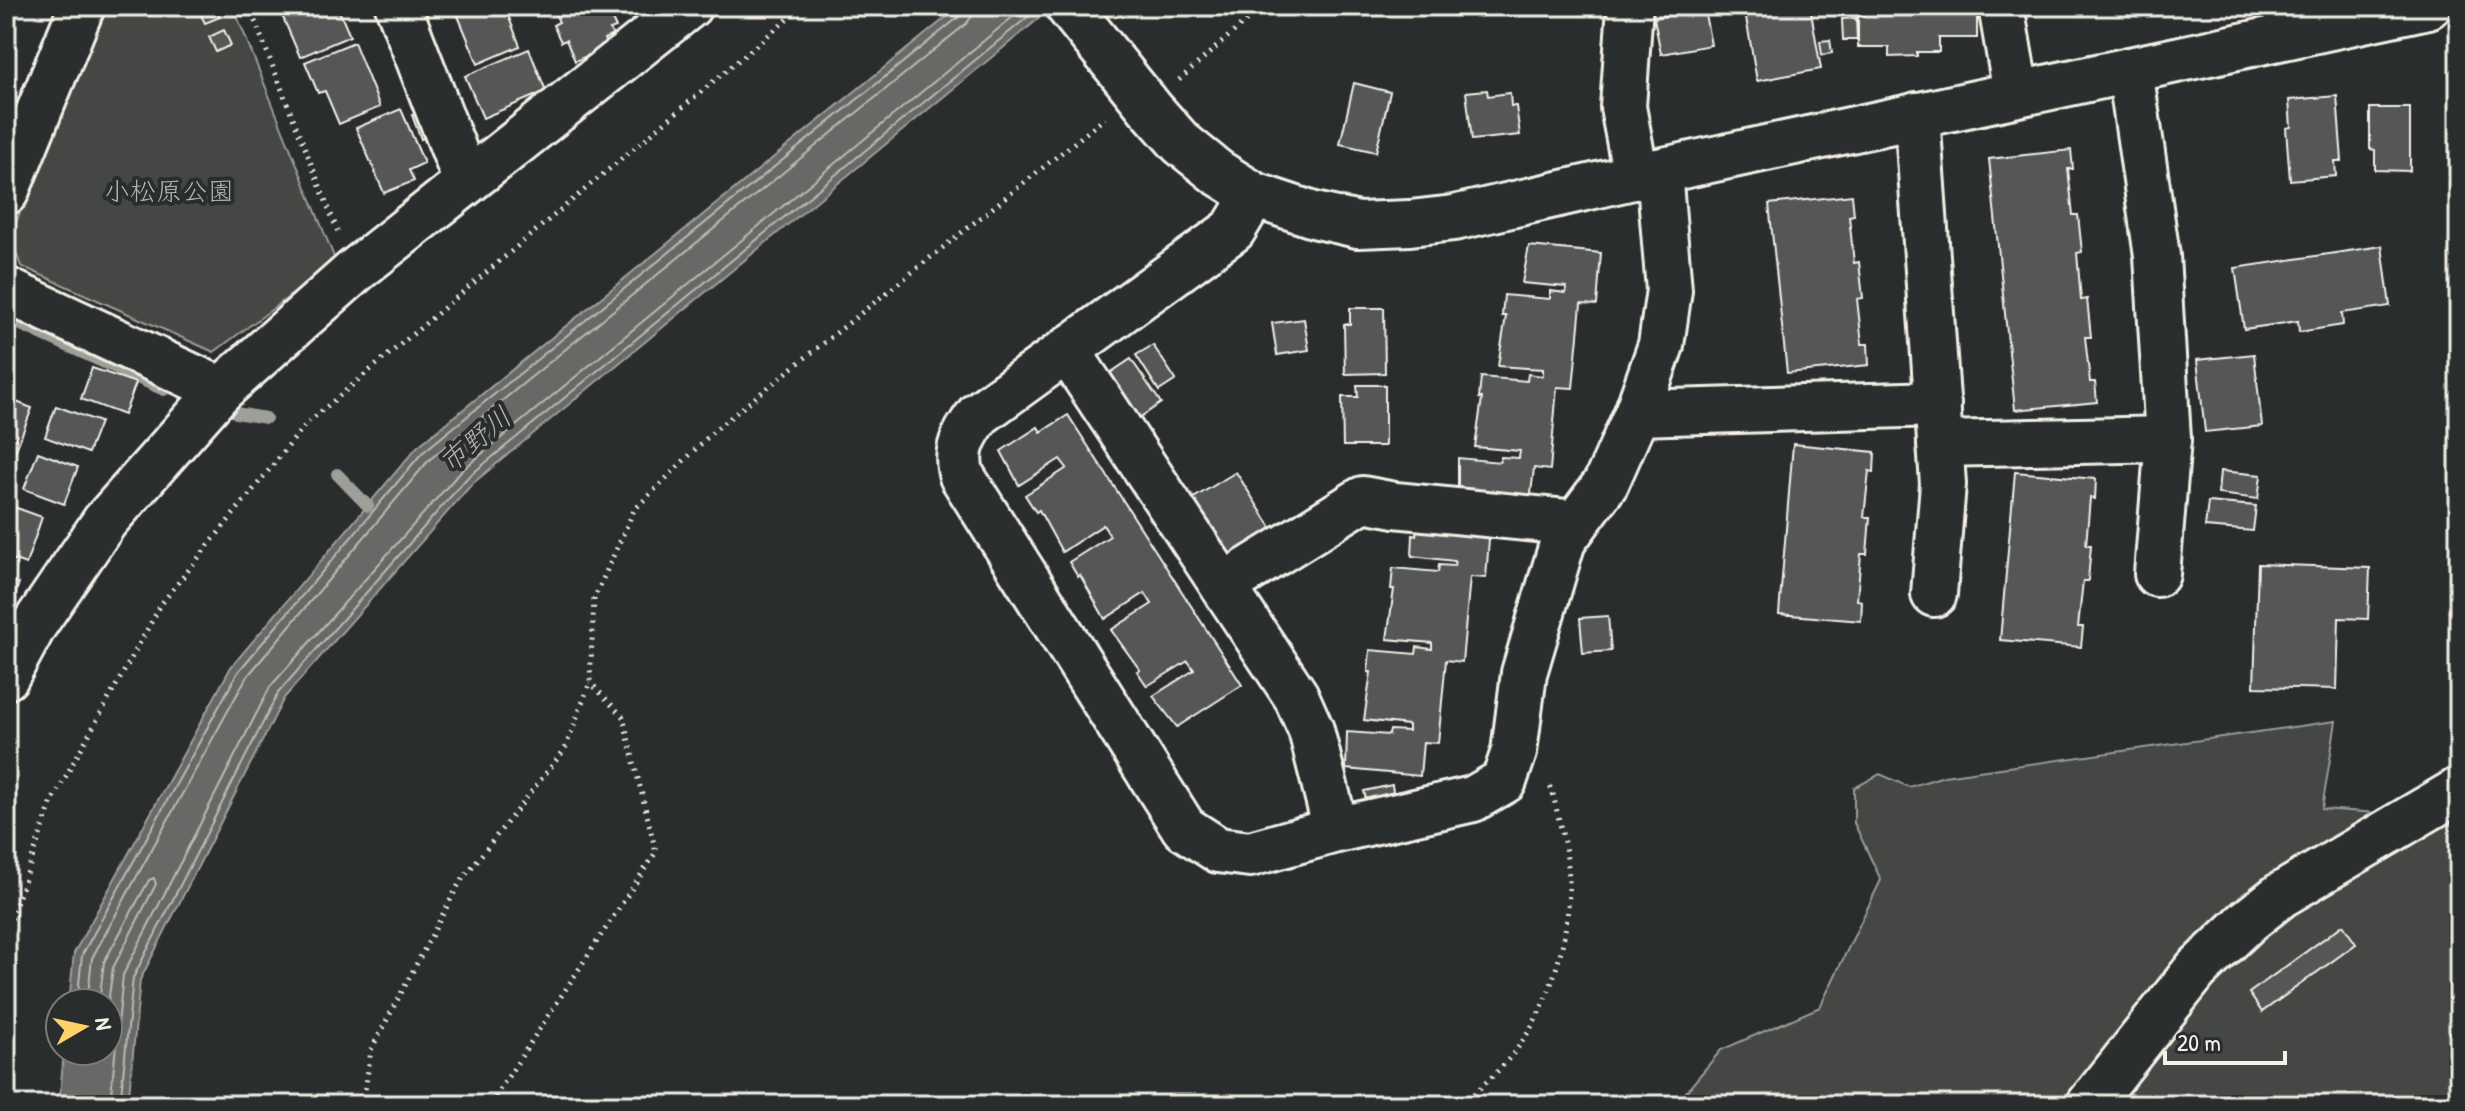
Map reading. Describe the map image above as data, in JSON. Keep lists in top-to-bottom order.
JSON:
{
  "water": ["市野川"],
  "parks": ["小松原公園"],
  "scale_bar": "20 m",
  "north": "right"
}
